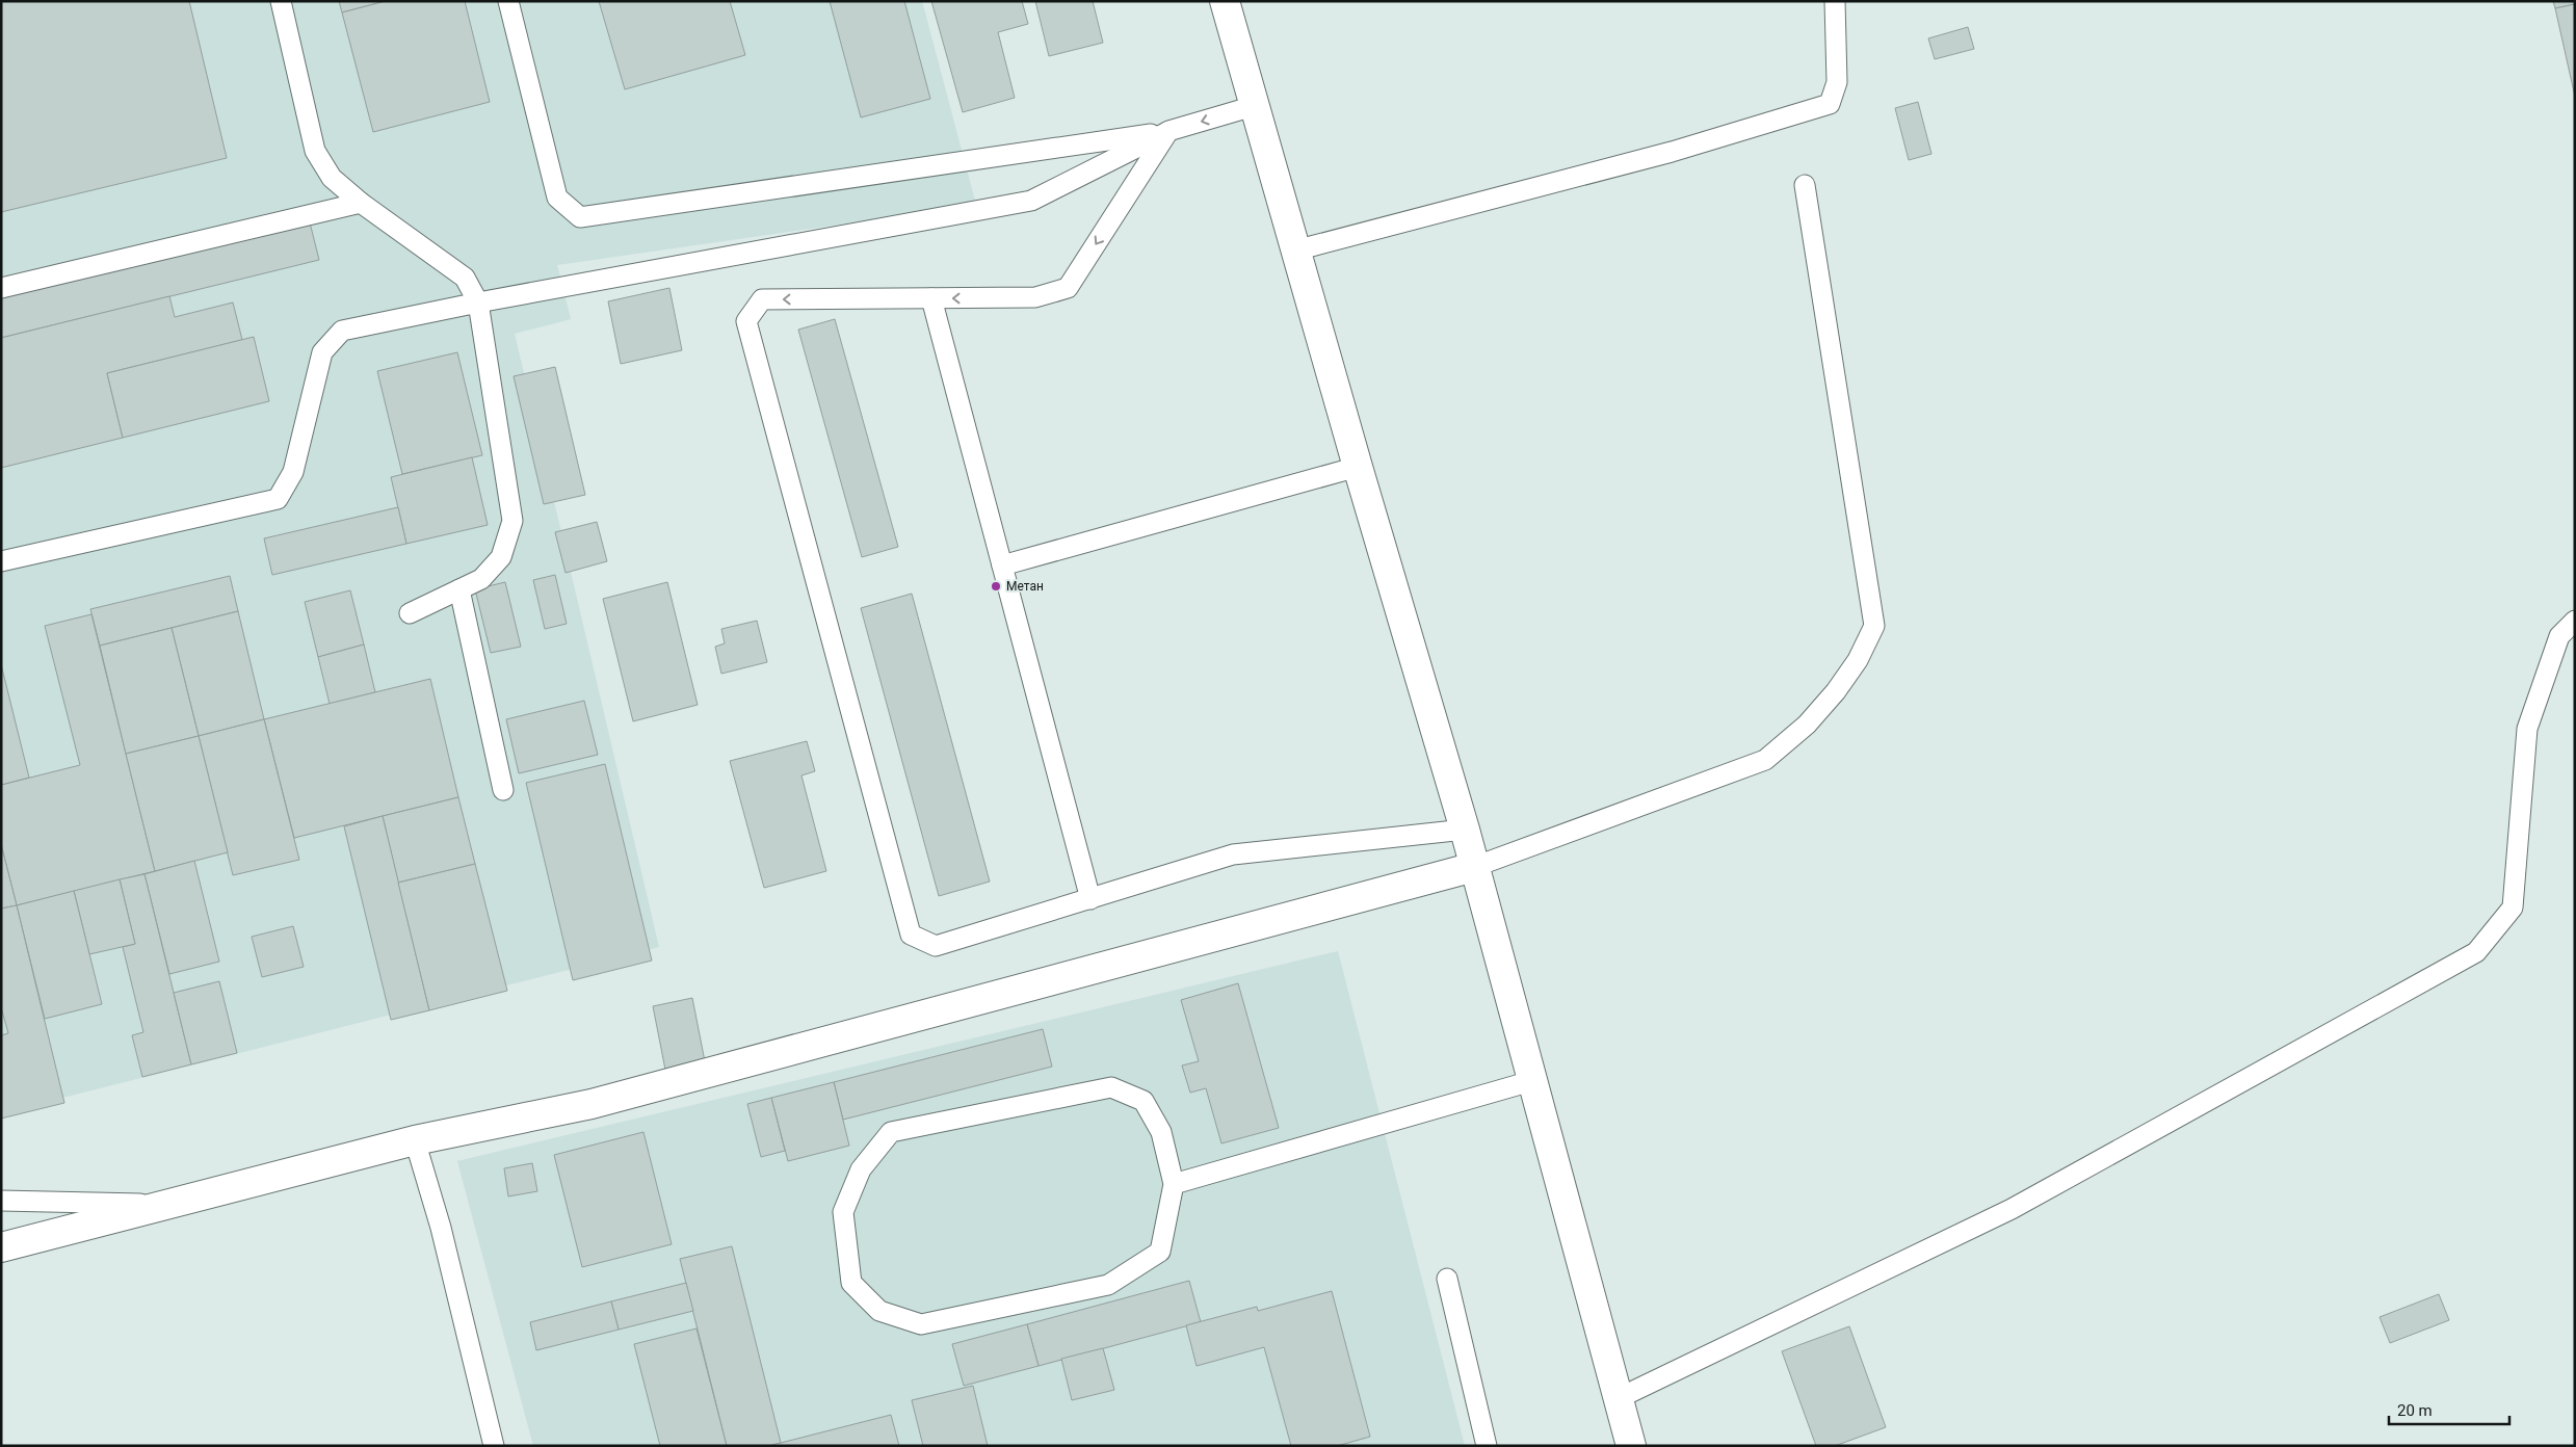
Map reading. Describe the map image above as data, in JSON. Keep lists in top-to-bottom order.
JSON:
{
  "places": ["Метан"],
  "scale_bar": "20 m"
}
